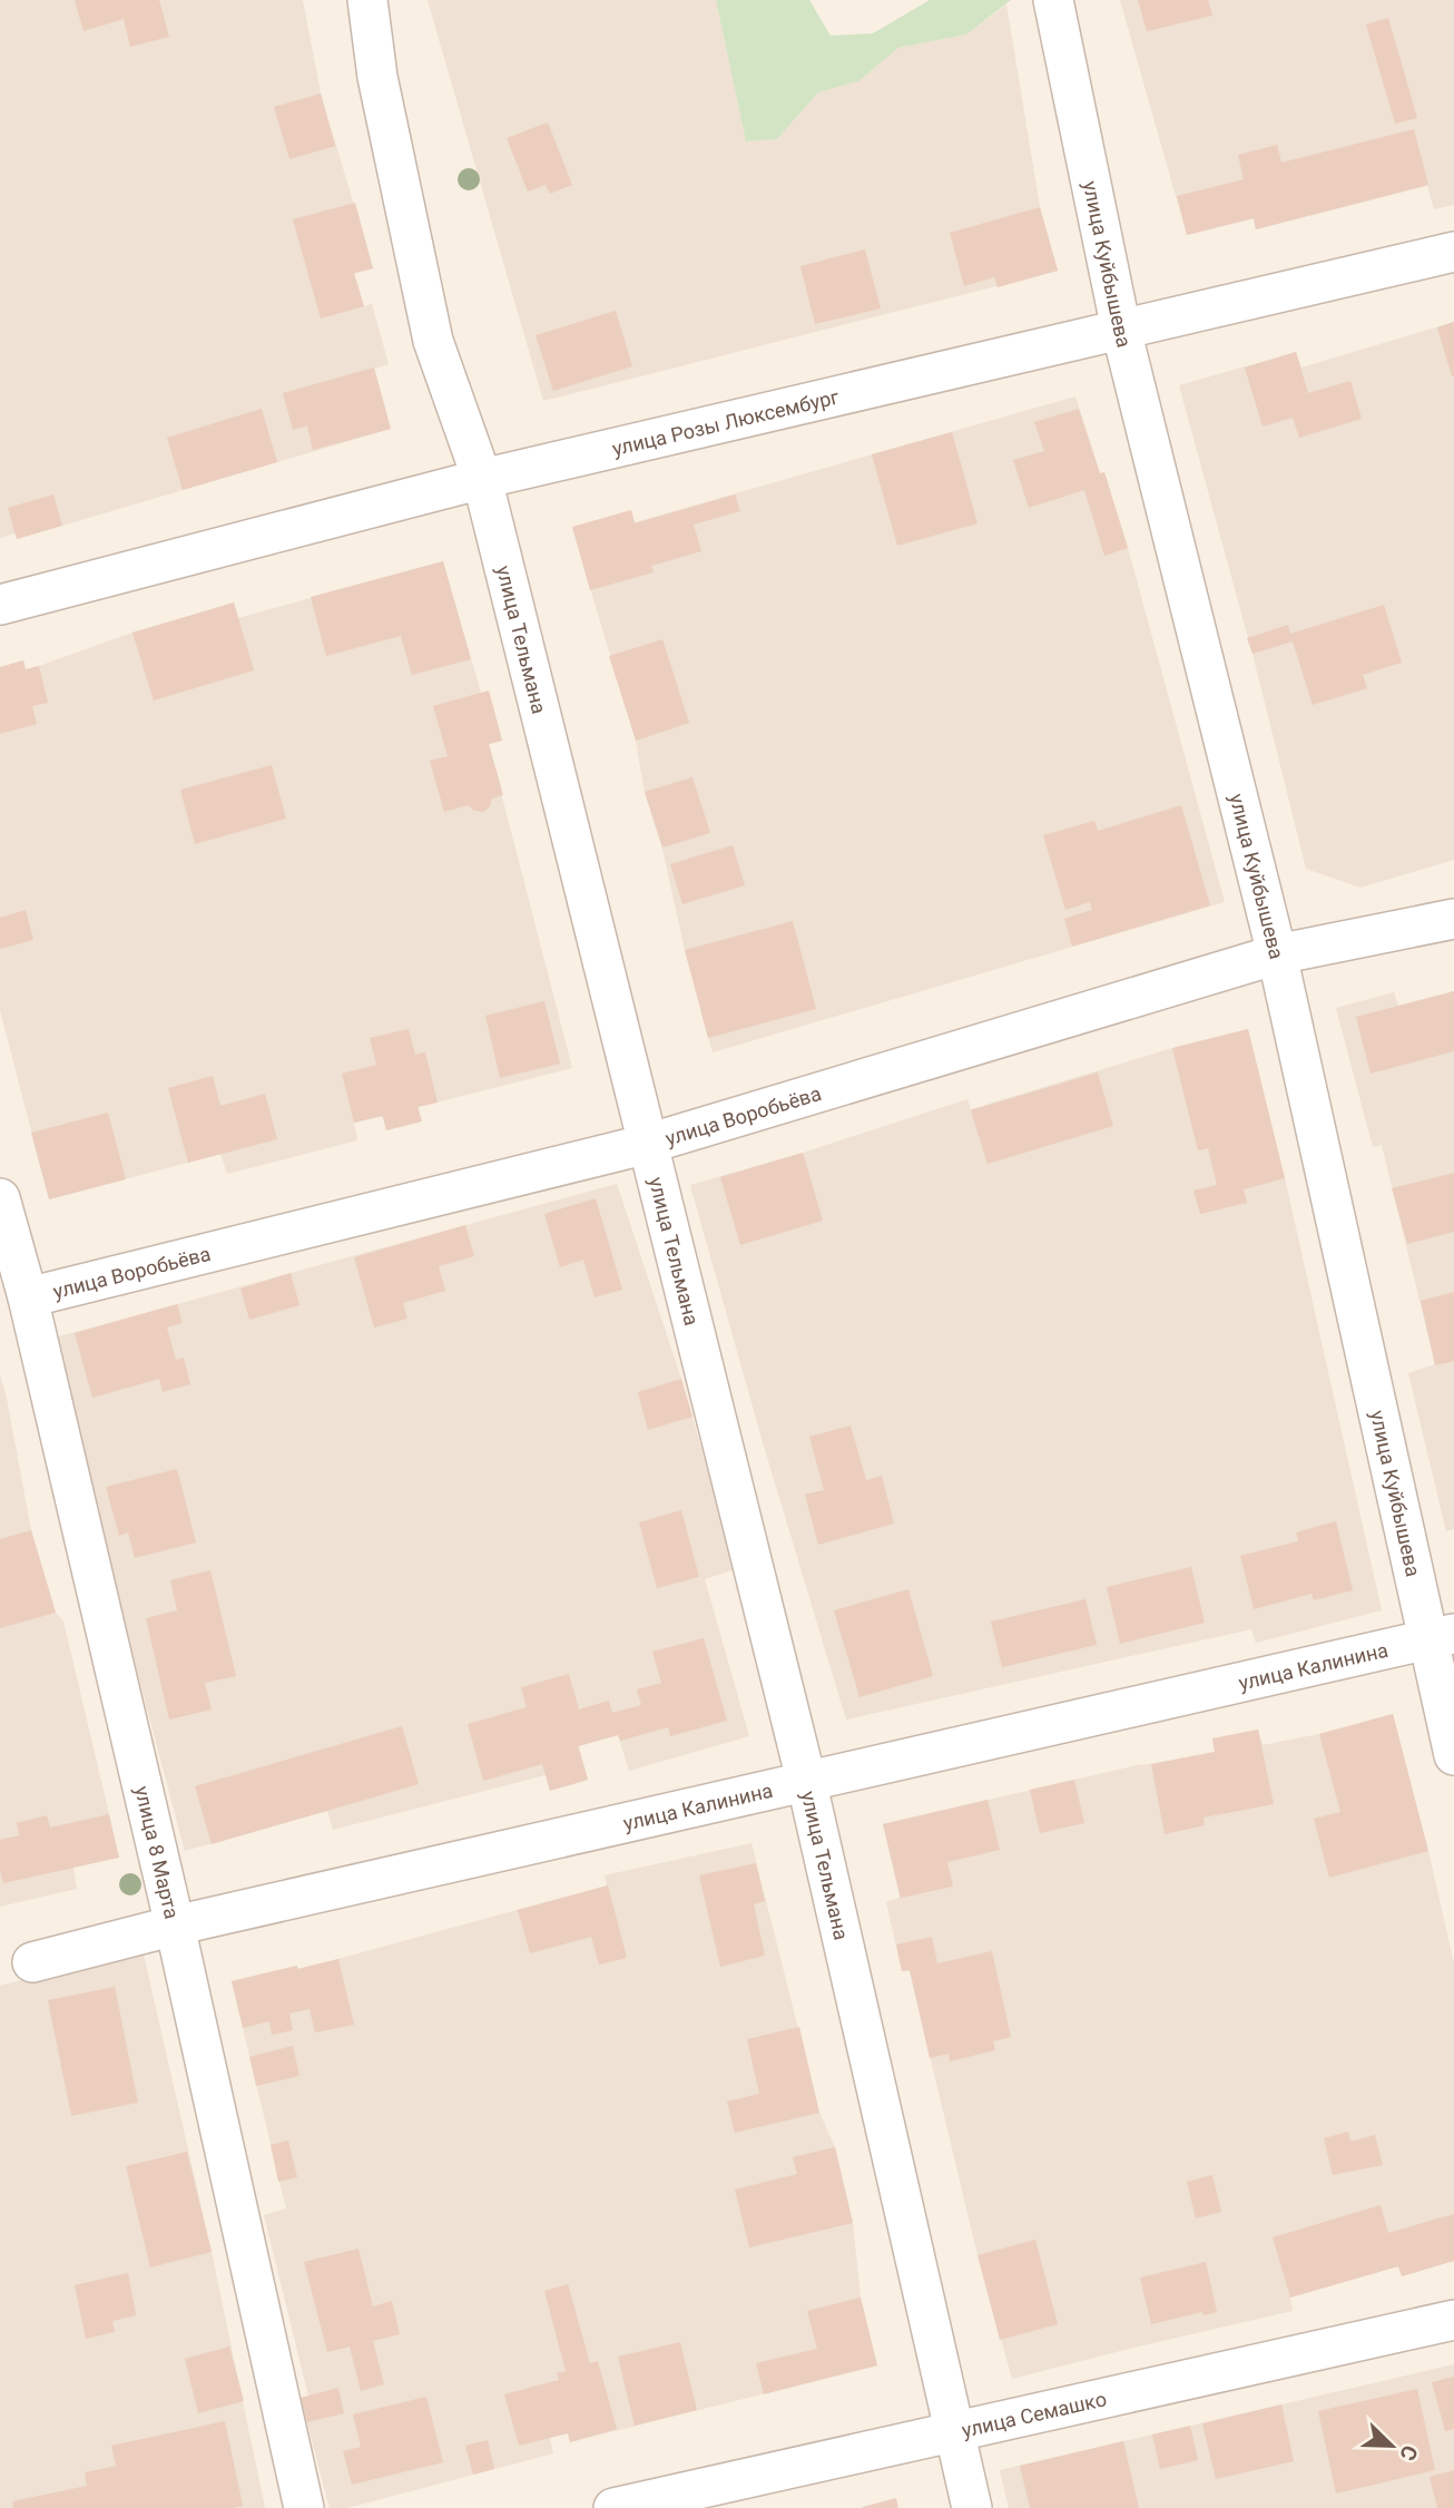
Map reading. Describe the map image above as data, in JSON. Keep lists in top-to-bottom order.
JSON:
{
  "streets": {
    "street": [
      "улица Куйбышева",
      "улица Розы Люксембург",
      "улица Тельмана",
      "улица Воробьёва",
      "улица Калинина",
      "улица 8 Марта",
      "улица Семашко"
    ]
  },
  "crossings": [
    ["улица Куйбышева", "улица Розы Люксембург"],
    ["улица Куйбышева", "улица Воробьёва"],
    ["улица Куйбышева", "улица Калинина"],
    ["улица Розы Люксембург", "улица Тельмана"],
    ["улица Тельмана", "улица Воробьёва"],
    ["улица Тельмана", "улица Калинина"],
    ["улица Тельмана", "улица Семашко"],
    ["улица Воробьёва", "улица 8 Марта"],
    ["улица Калинина", "улица 8 Марта"]
  ],
  "north": "bottom right"
}
